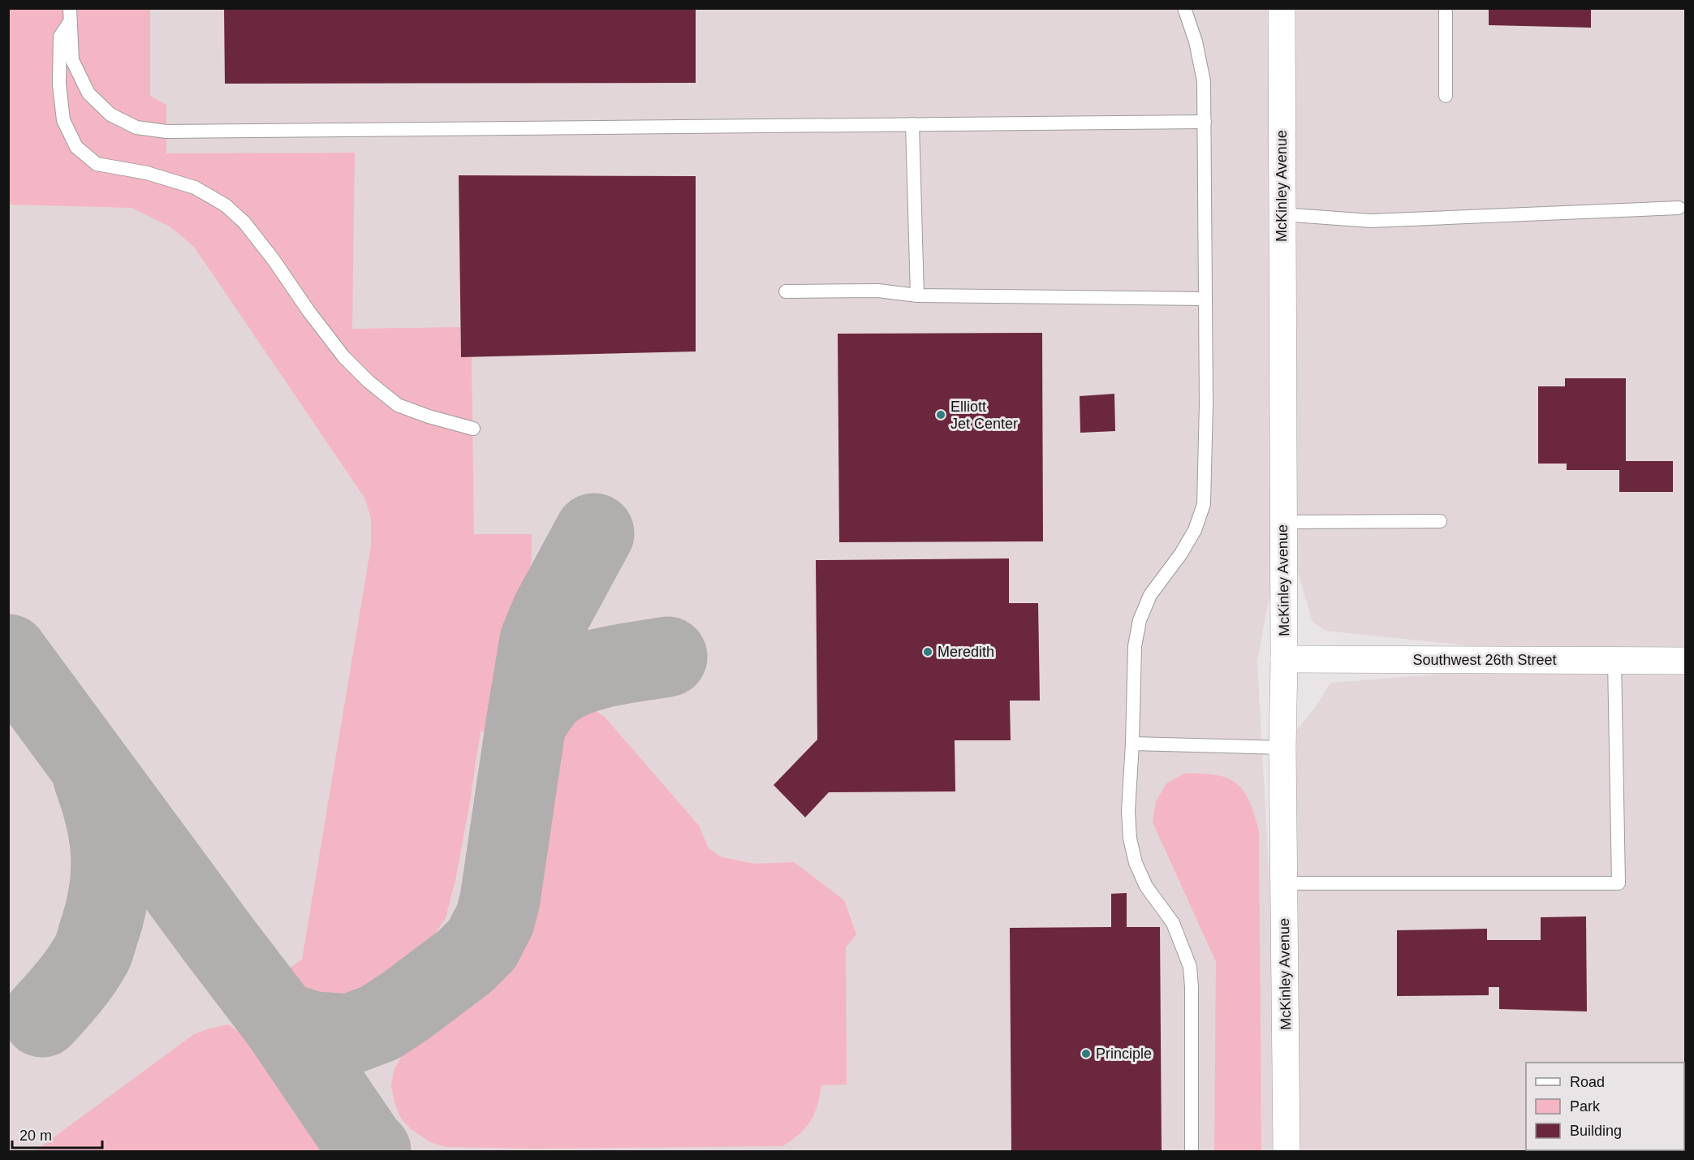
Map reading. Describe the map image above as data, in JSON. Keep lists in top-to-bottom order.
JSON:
{
  "streets": {
    "main road": ["McKinley Avenue", "Southwest 26th Street"]
  },
  "crossings": [
    ["McKinley Avenue", "Southwest 26th Street"]
  ],
  "places": ["Elliott Jet Center", "Meredith", "Principle"],
  "legend": ["Road", "Park", "Building"],
  "scale_bar": "20 m"
}
